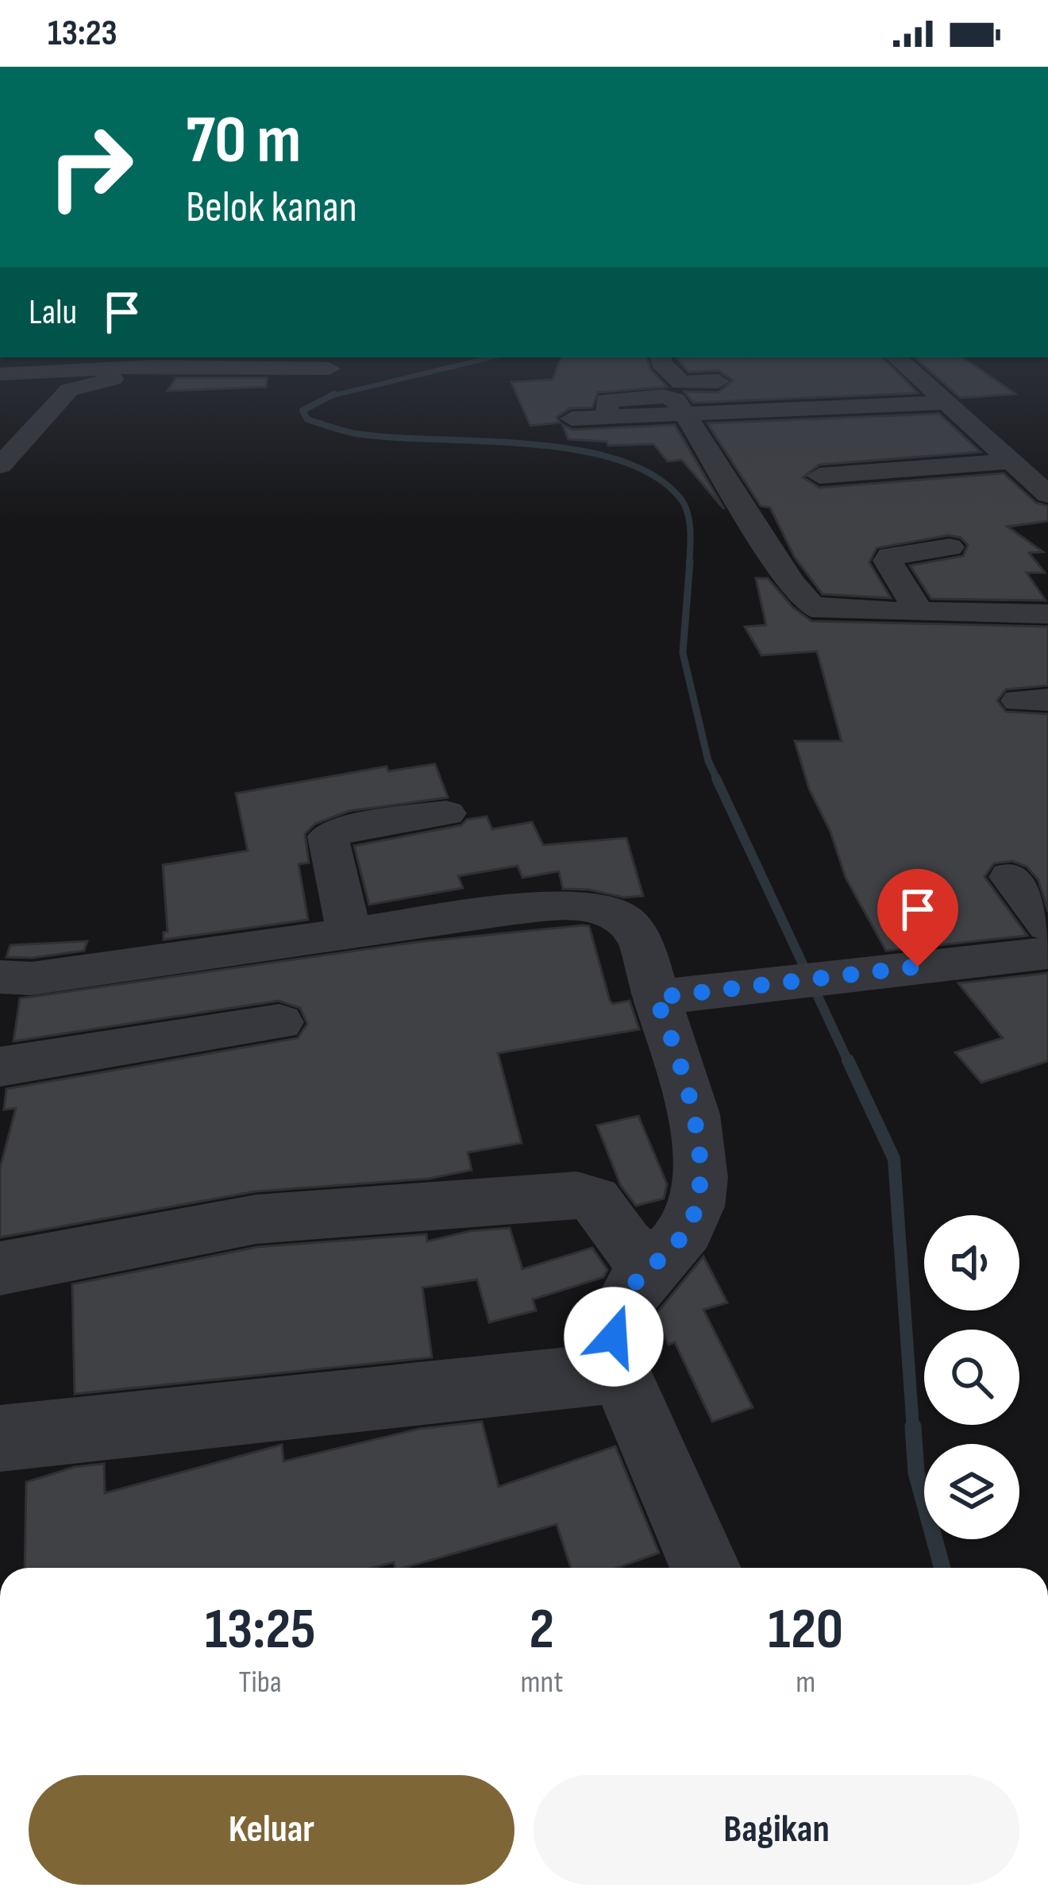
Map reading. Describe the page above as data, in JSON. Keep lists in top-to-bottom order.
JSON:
{
  "page": {
    "status": "13:23",
    "turn": ["70 m", "Belok kanan"],
    "then": "Lalu",
    "eta": [
      "13:25",
      "Tiba",
      "2",
      "mnt",
      "120",
      "m"
    ],
    "buttons": ["Keluar", "Bagikan"]
  }
}
